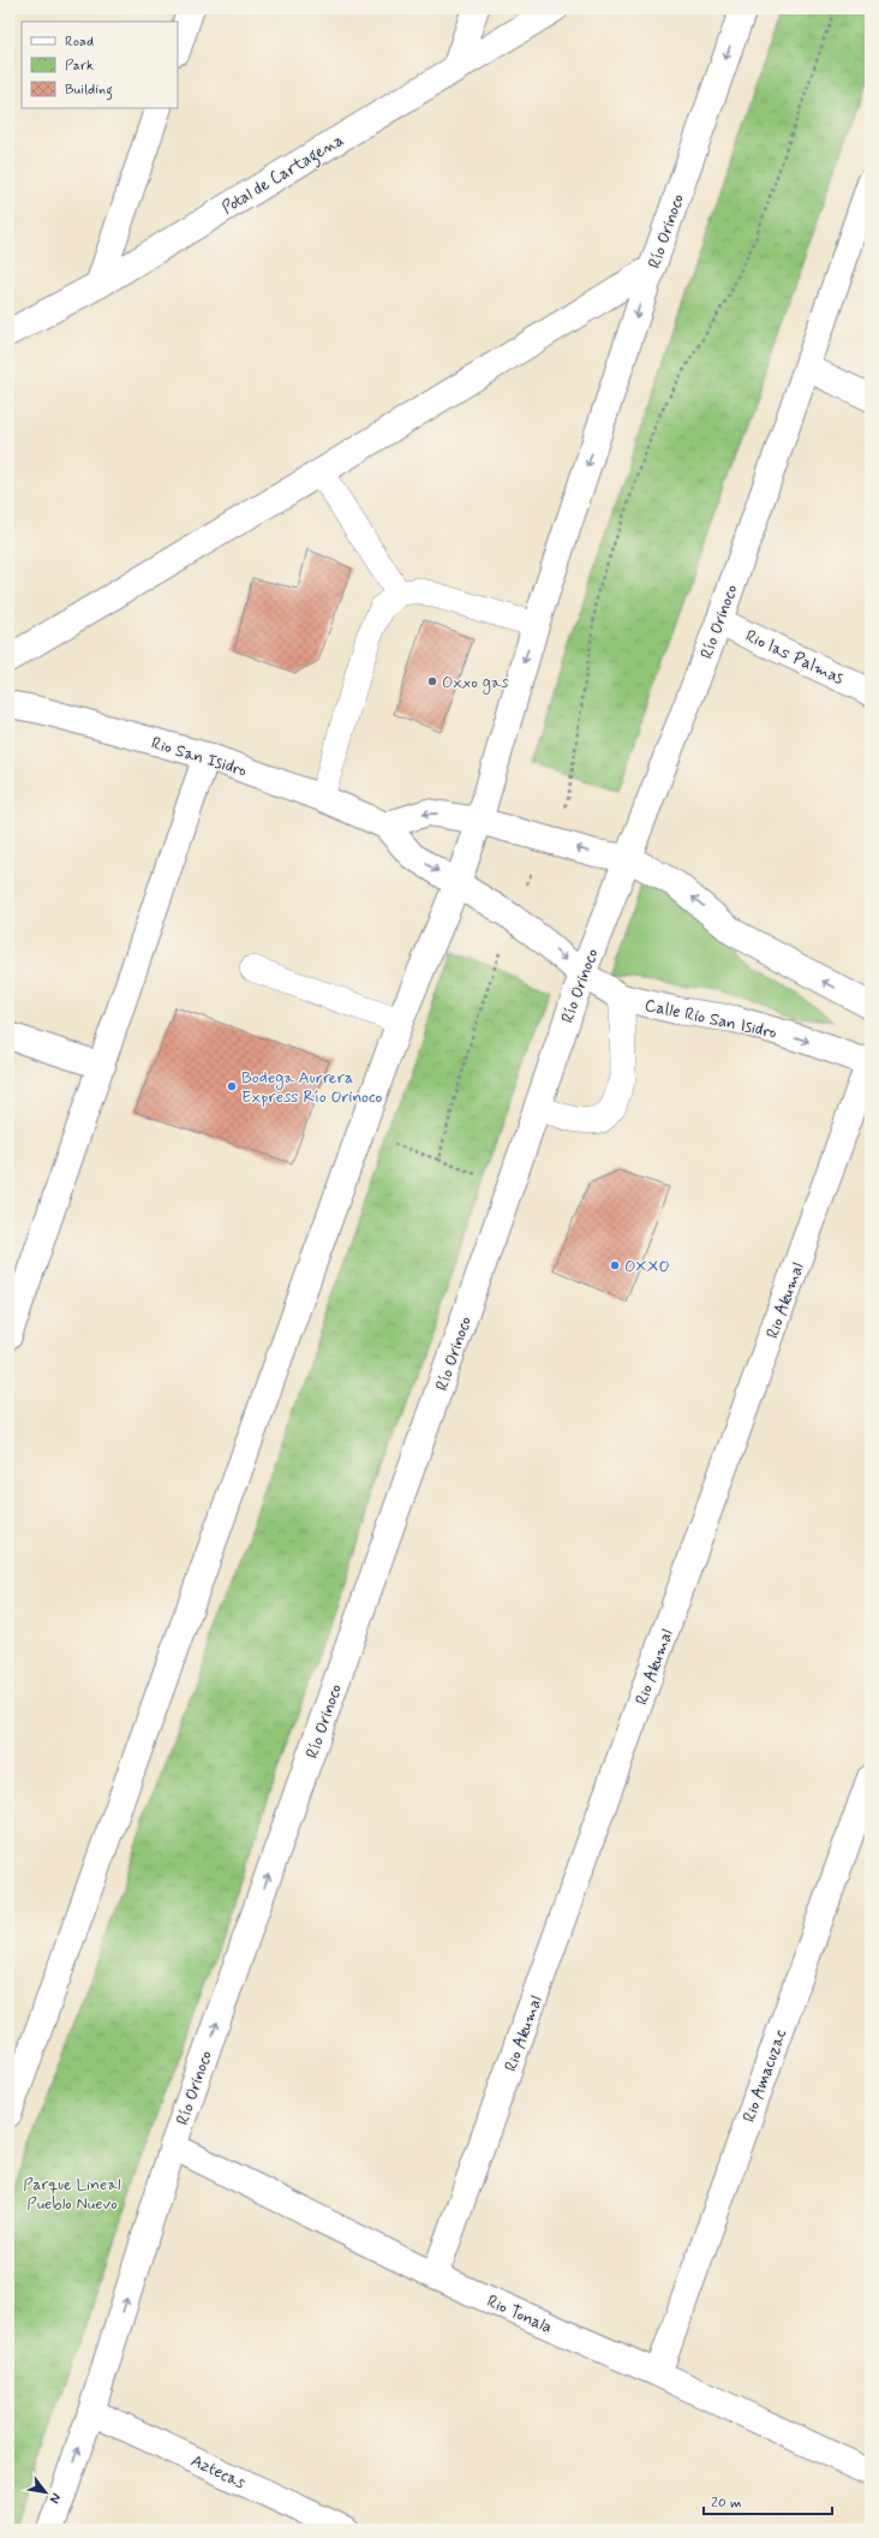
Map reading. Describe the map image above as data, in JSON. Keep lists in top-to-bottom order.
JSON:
{
  "streets": {
    "street": [
      "Potal de Cartagena",
      "Río Orinoco",
      "Rio las Palmas",
      "Rio San Isidro",
      "Calle Rio San Isidro",
      "Rio Akumal",
      "Rio Amacuzac",
      "Rio Tonala",
      "Aztecas"
    ]
  },
  "crossings": [
    ["Río Orinoco", "Rio las Palmas"],
    ["Río Orinoco", "Rio San Isidro"],
    ["Río Orinoco", "Calle Rio San Isidro"],
    ["Río Orinoco", "Rio Tonala"],
    ["Río Orinoco", "Aztecas"],
    ["Rio San Isidro", "Calle Rio San Isidro"],
    ["Calle Rio San Isidro", "Rio Akumal"],
    ["Rio Akumal", "Rio Tonala"],
    ["Rio Amacuzac", "Rio Tonala"]
  ],
  "parks": ["Parque Lineal Pueblo Nuevo"],
  "places": ["Oxxo gas", "Bodega Aurrera Express Río Orinoco", "OXXO"],
  "legend": ["Road", "Park", "Building"],
  "scale_bar": "20 m",
  "north": "bottom right"
}
